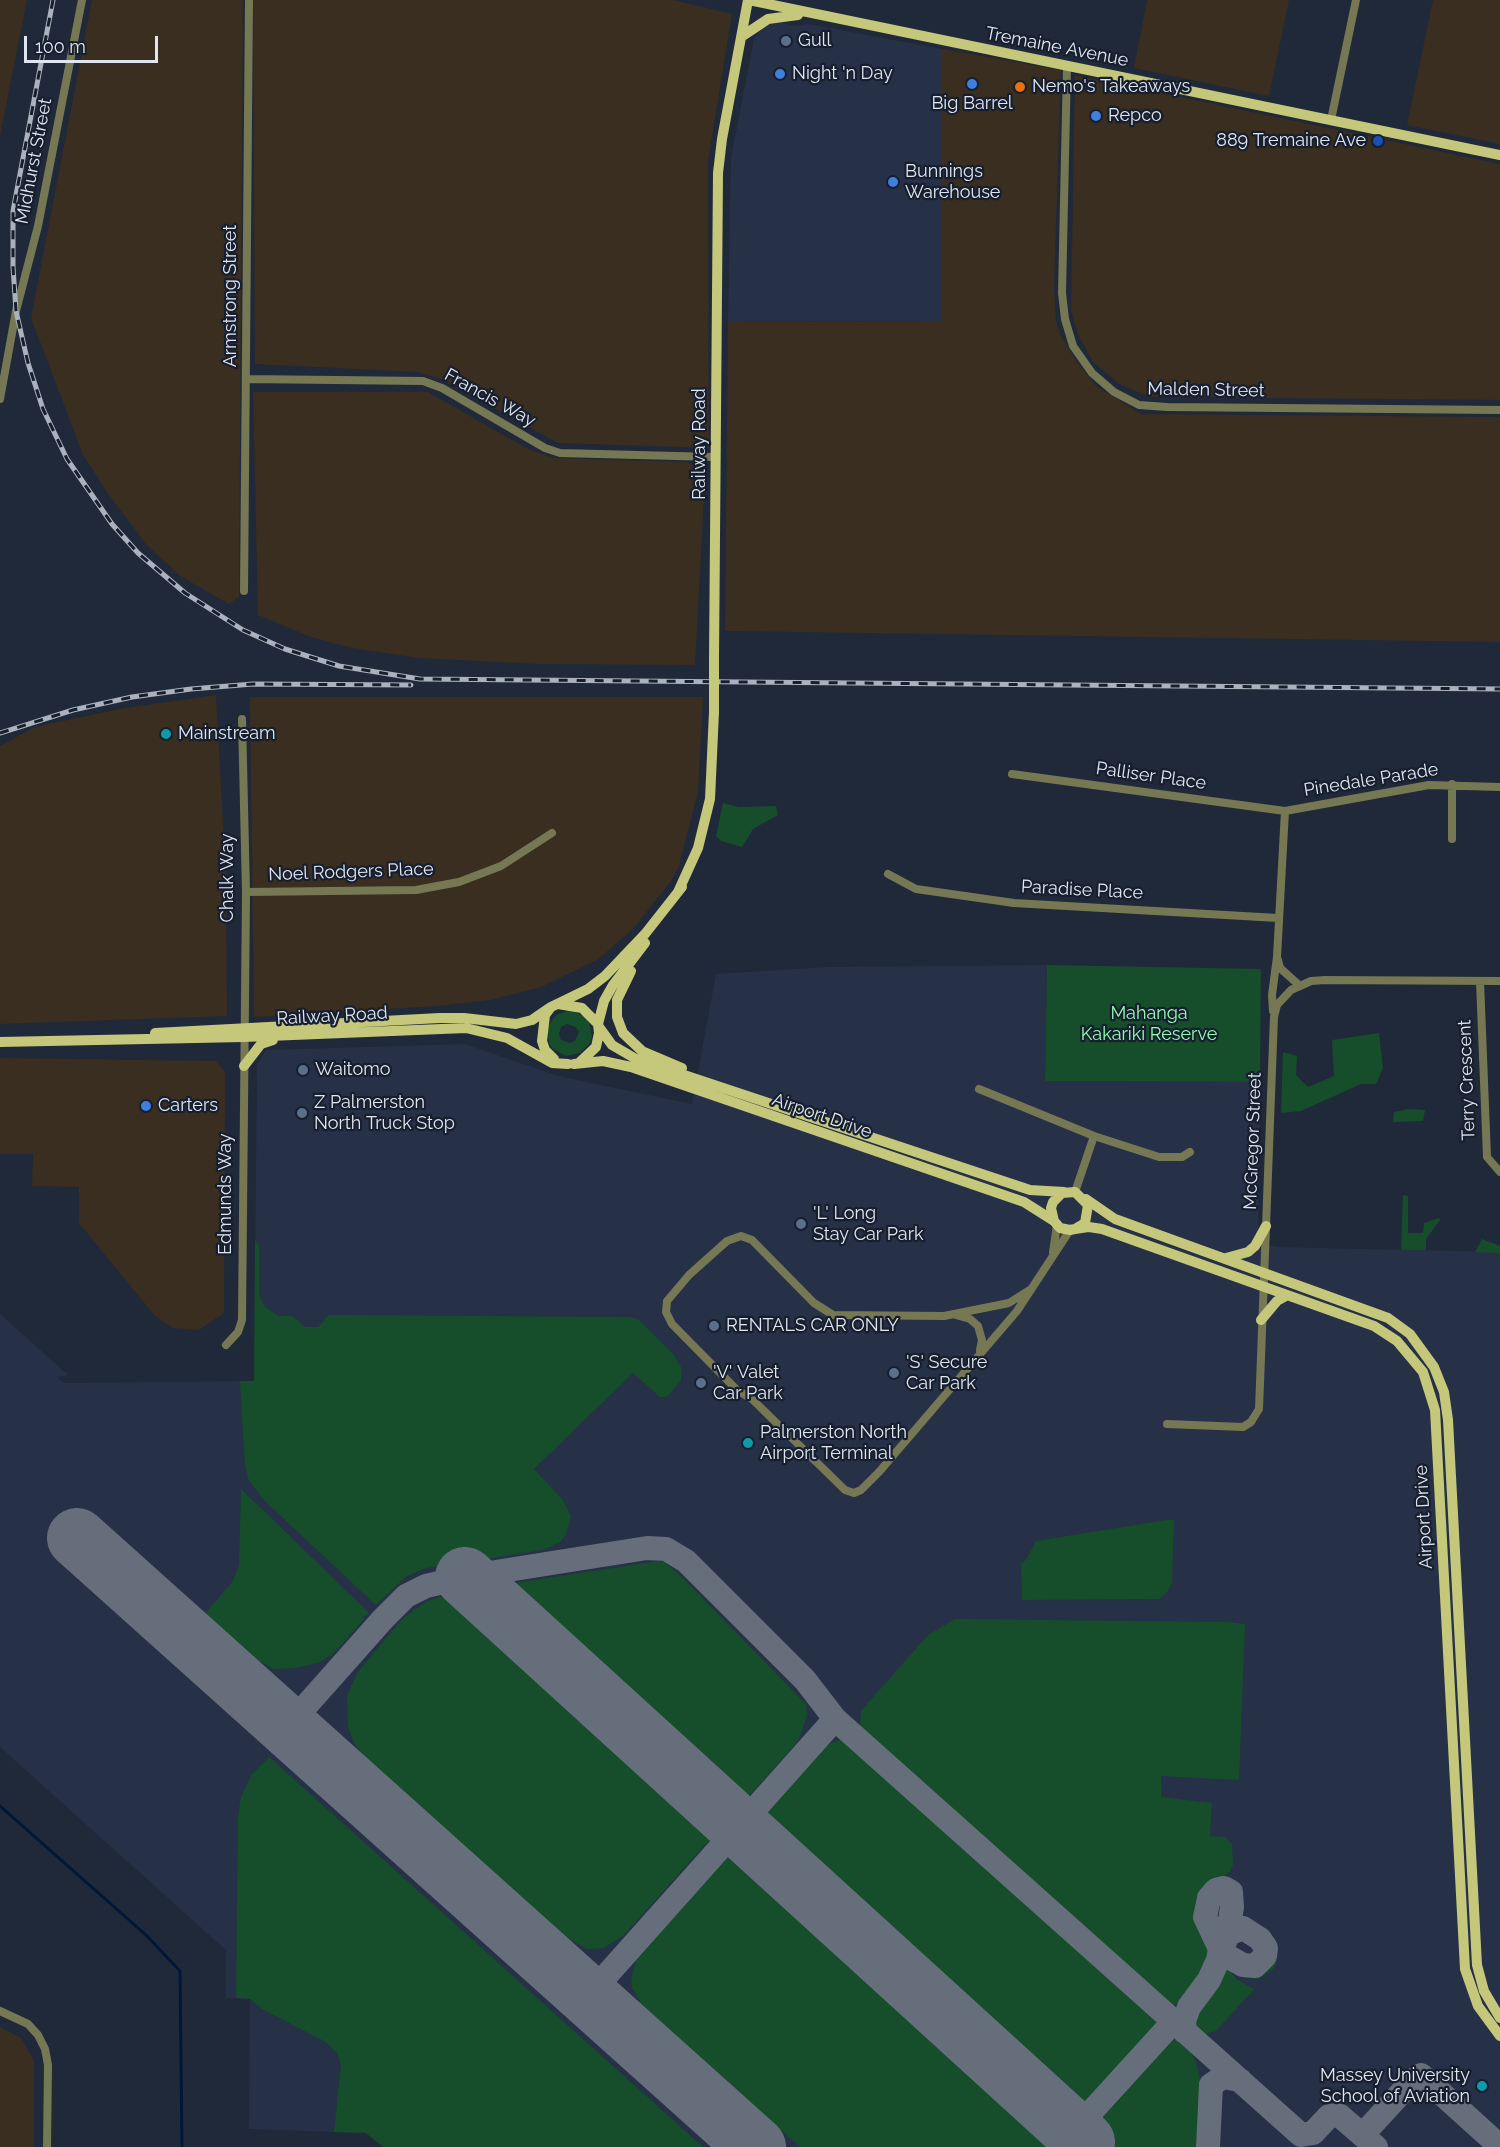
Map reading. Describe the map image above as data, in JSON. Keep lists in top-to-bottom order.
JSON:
{
  "streets": {
    "main road": ["Tremaine Avenue", "Railway Road", "Airport Drive"],
    "street": [
      "Midhurst Street",
      "Armstrong Street",
      "Malden Street",
      "Francis Way",
      "Palliser Place",
      "Pinedale Parade",
      "Noel Rodgers Place",
      "Chalk Way",
      "Paradise Place",
      "Terry Crescent",
      "McGregor Street",
      "Edmunds Way"
    ]
  },
  "crossings": [
    ["Tremaine Avenue", "Malden Street"],
    ["Tremaine Avenue", "Railway Road"],
    ["Armstrong Street", "Francis Way"],
    ["Francis Way", "Railway Road"],
    ["Railway Road", "Chalk Way"],
    ["Railway Road", "Airport Drive"],
    ["Railway Road", "Edmunds Way"],
    ["Palliser Place", "Pinedale Parade"],
    ["Pinedale Parade", "Paradise Place"],
    ["Pinedale Parade", "McGregor Street"],
    ["Noel Rodgers Place", "Chalk Way"],
    ["Chalk Way", "Edmunds Way"],
    ["Terry Crescent", "McGregor Street"],
    ["Airport Drive", "McGregor Street"]
  ],
  "parks": ["Mahanga Kakariki Reserve"],
  "places": [
    "Gull",
    "Night 'n Day",
    "Big Barrel",
    "Nemo's Takeaways",
    "Repco",
    "889 Tremaine Ave",
    "Bunnings Warehouse",
    "Mainstream",
    "Waitomo",
    "Carters",
    "Z Palmerston North Truck Stop",
    "'L' Long Stay Car Park",
    "RENTALS CAR ONLY",
    "'S' Secure Car Park",
    "'V' Valet Car Park",
    "Palmerston North Airport Terminal",
    "Massey University School of Aviation"
  ],
  "scale_bar": "100 m"
}
